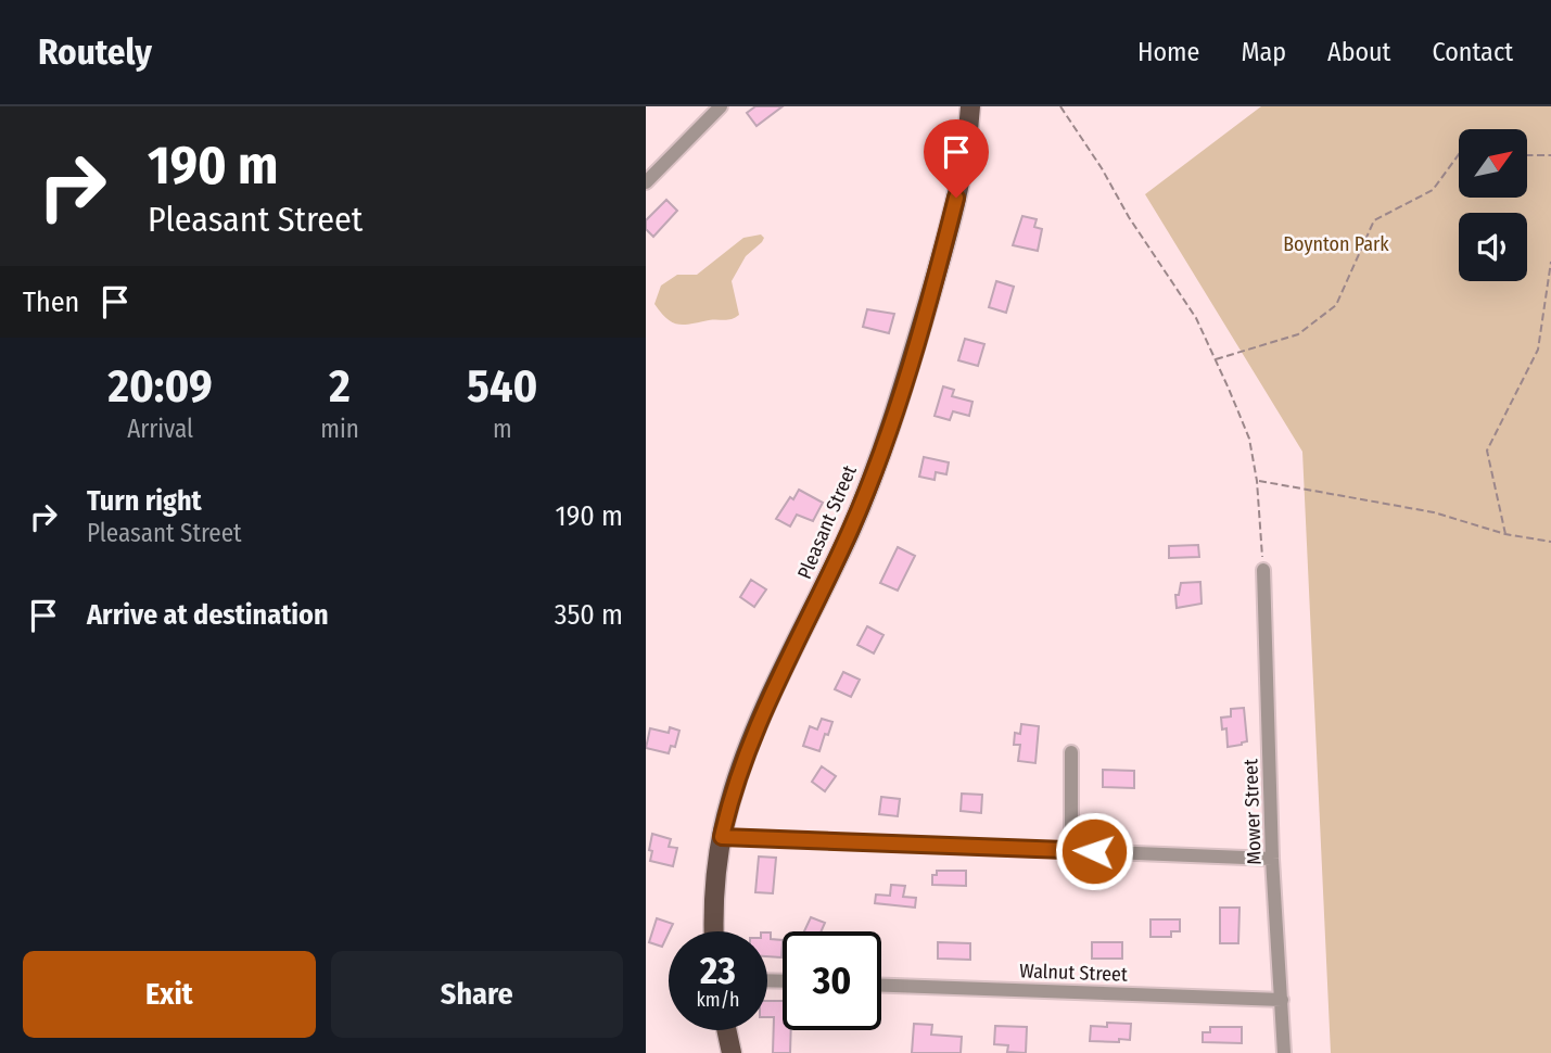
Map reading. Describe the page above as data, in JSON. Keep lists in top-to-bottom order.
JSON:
{
  "streets": {
    "main road": ["Pleasant Street"],
    "street": ["Mower Street", "Walnut Street"]
  },
  "crossings": [
    ["Mower Street", "Walnut Street"]
  ],
  "parks": ["Boynton Park"],
  "north": "top right",
  "page": {
    "header": "Routely",
    "nav": [
      "Home",
      "Map",
      "About",
      "Contact"
    ],
    "turn": ["190 m", "Pleasant Street"],
    "then": "Then",
    "eta": [
      "20:09",
      "Arrival",
      "2",
      "min",
      "540",
      "m"
    ],
    "list": [
      {
        "name": "Turn right",
        "note": "Pleasant Street",
        "value": "190 m"
      },
      {
        "name": "Arrive at destination",
        "value": "350 m"
      }
    ],
    "speed": "23 km/h",
    "limit": "30",
    "buttons": ["Exit", "Share"]
  }
}
